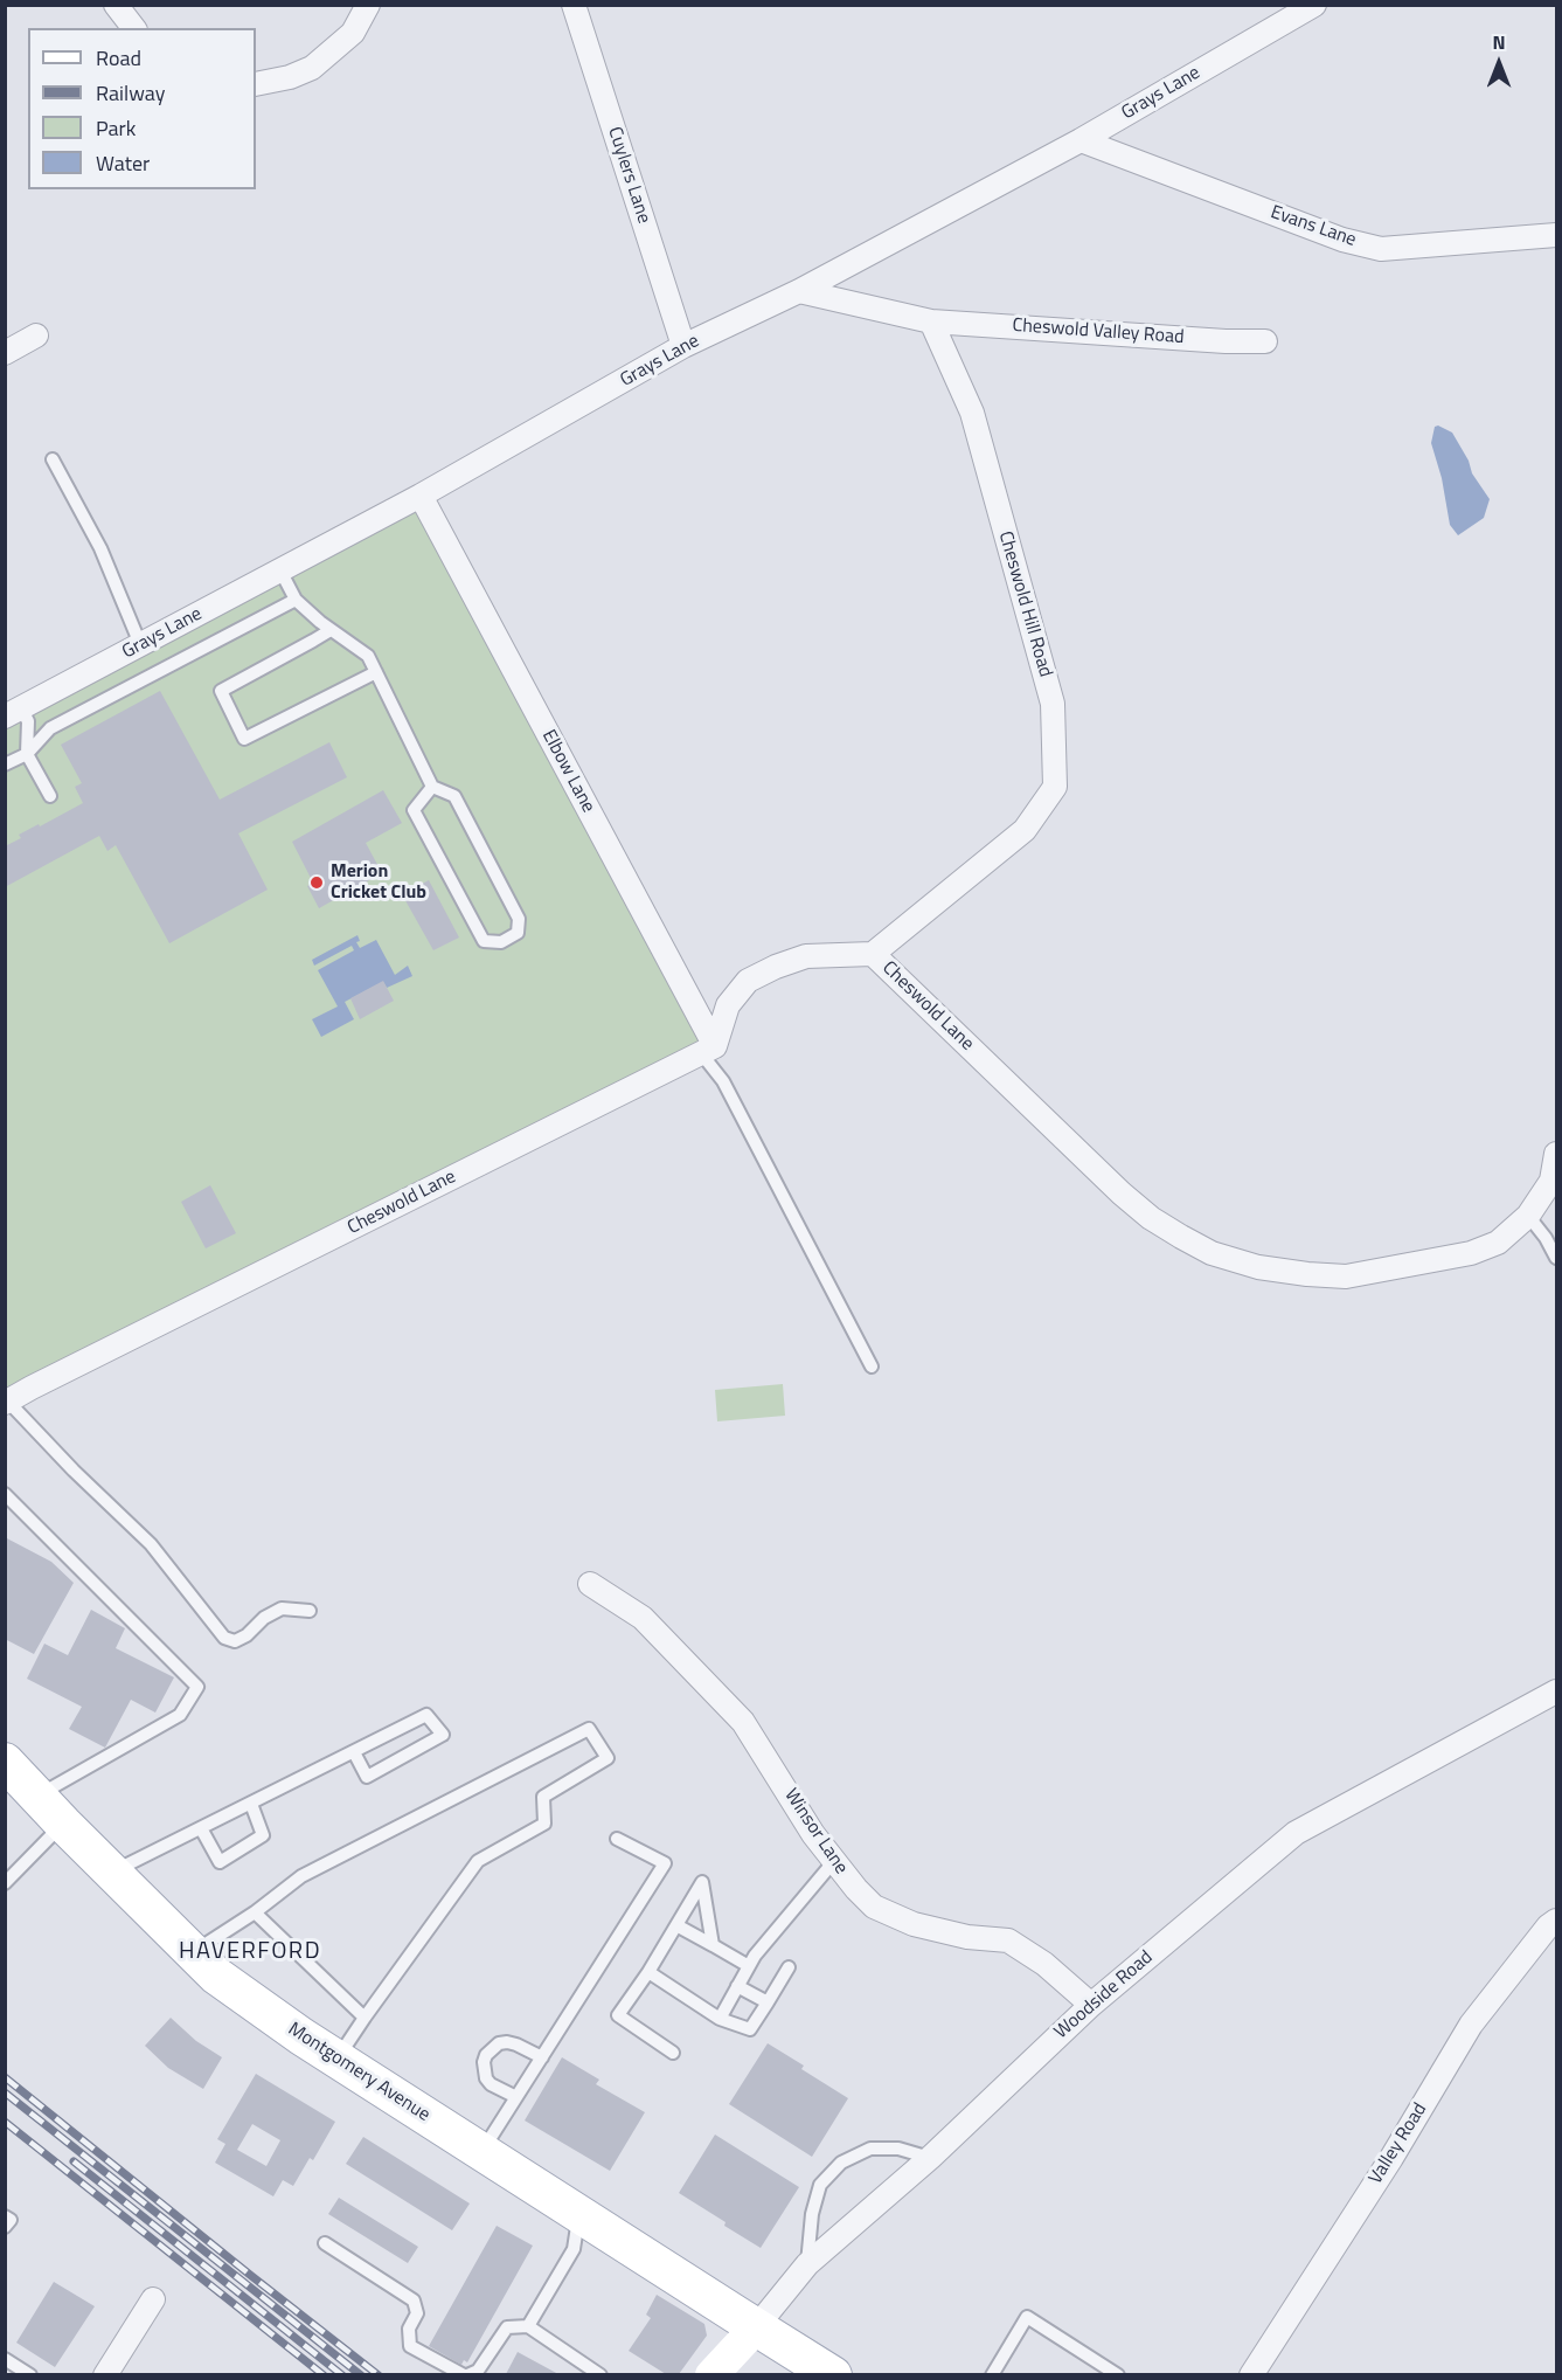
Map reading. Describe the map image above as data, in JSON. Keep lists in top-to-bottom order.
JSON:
{
  "streets": {
    "main road": ["Montgomery Avenue"],
    "street": [
      "Grays Lane",
      "Cuylers Lane",
      "Evans Lane",
      "Cheswold Valley Road",
      "Cheswold Hill Road",
      "Elbow Lane",
      "Cheswold Lane",
      "Winsor Lane",
      "Woodside Road",
      "Valley Road"
    ]
  },
  "crossings": [
    ["Grays Lane", "Cuylers Lane"],
    ["Grays Lane", "Evans Lane"],
    ["Grays Lane", "Elbow Lane"],
    ["Cheswold Valley Road", "Cheswold Hill Road"],
    ["Cheswold Hill Road", "Cheswold Lane"],
    ["Elbow Lane", "Cheswold Lane"],
    ["Winsor Lane", "Woodside Road"],
    ["Woodside Road", "Montgomery Avenue"]
  ],
  "districts": ["HAVERFORD"],
  "places": ["Merion Cricket Club"],
  "legend": [
    "Road",
    "Railway",
    "Park",
    "Water"
  ],
  "north": "top"
}
